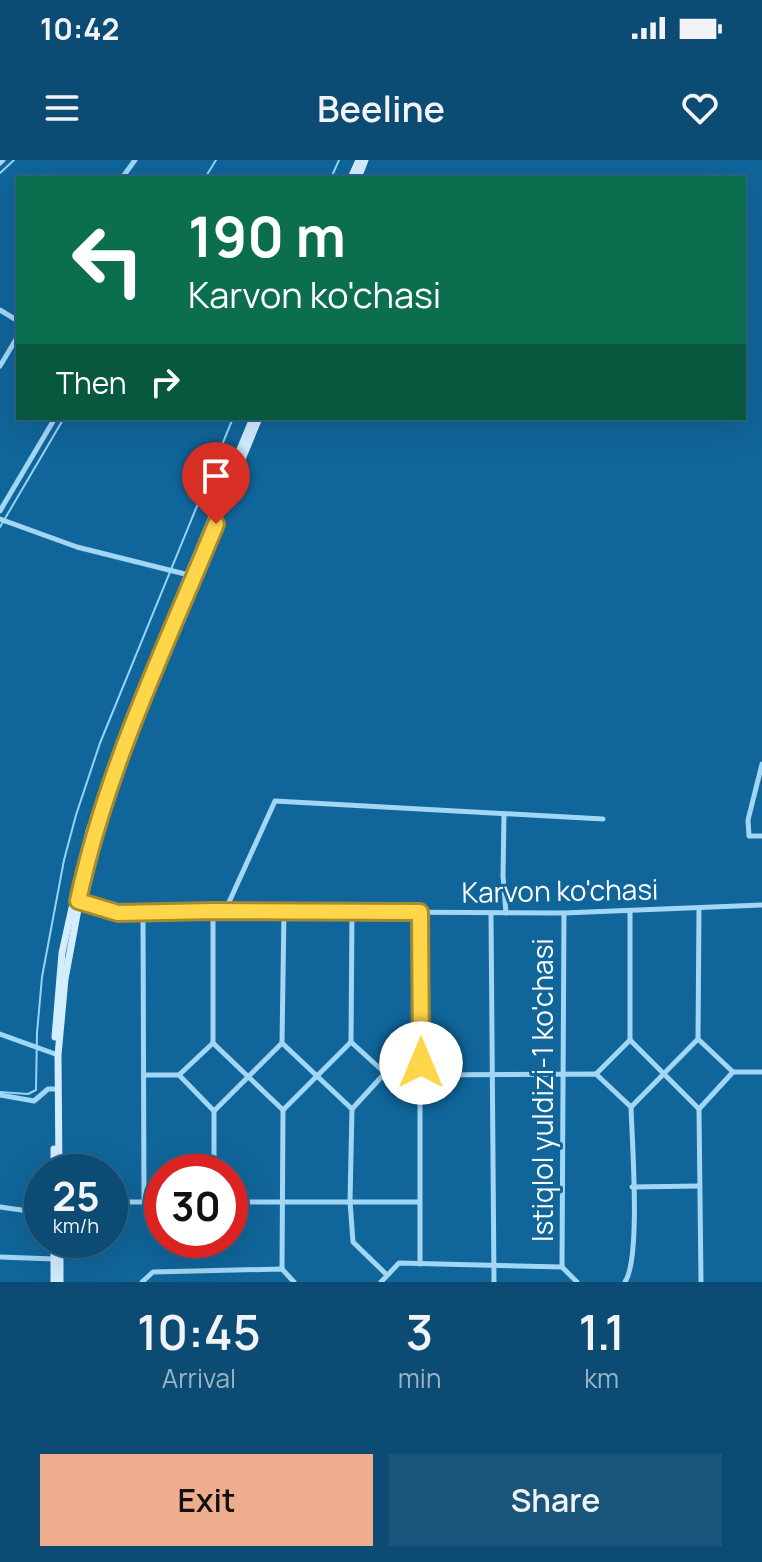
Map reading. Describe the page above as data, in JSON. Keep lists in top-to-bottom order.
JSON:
{
  "streets": {
    "street": ["Karvon ko'chasi", "Istiqlol yuldizi-1 ko'chasi"]
  },
  "crossings": [
    ["Karvon ko'chasi", "Istiqlol yuldizi-1 ko'chasi"]
  ],
  "page": {
    "status": "10:42",
    "header": "Beeline",
    "turn": ["190 m", "Karvon ko'chasi"],
    "then": "Then",
    "speed": "25 km/h",
    "limit": "30",
    "eta": [
      "10:45",
      "Arrival",
      "3",
      "min",
      "1.1",
      "km"
    ],
    "buttons": ["Exit", "Share"]
  }
}
